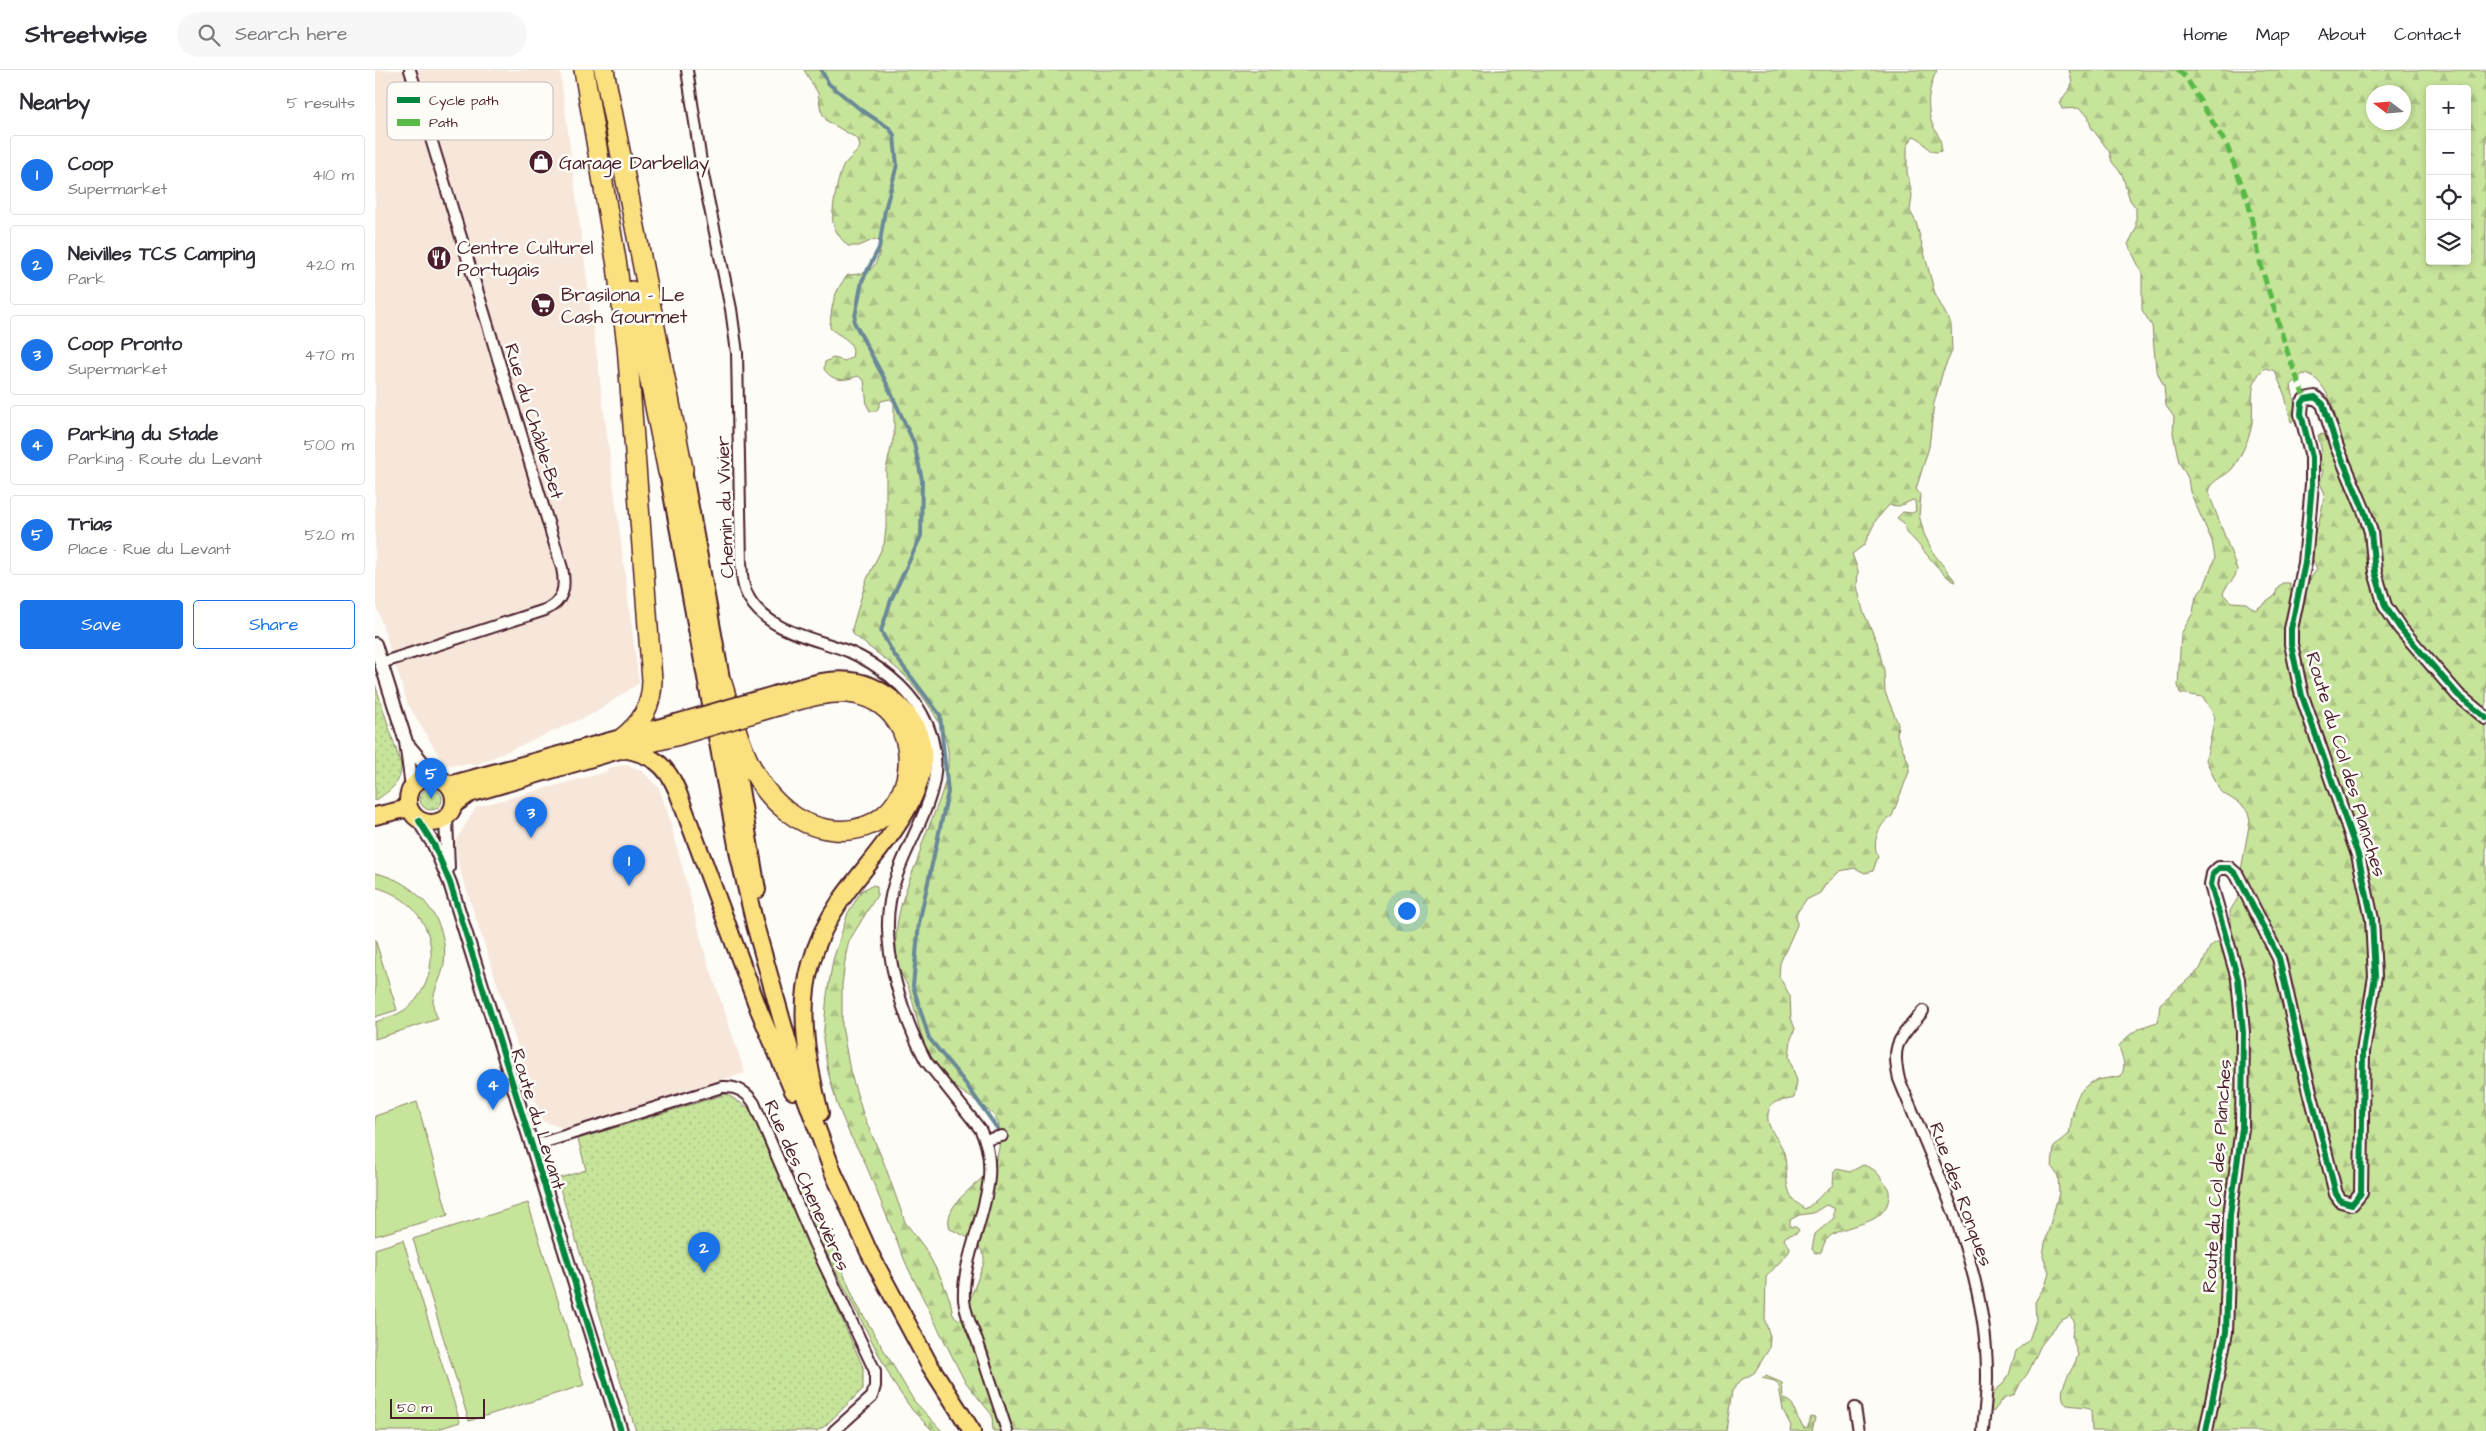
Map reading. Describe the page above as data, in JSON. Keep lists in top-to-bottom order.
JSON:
{
  "streets": {
    "street": [
      "Rue du Châble-Bet",
      "Chemin du Vivier",
      "Route du Col des Planches",
      "Route du Levant",
      "Rue des Chenevières",
      "Rue des Ronques"
    ]
  },
  "crossings": [
    ["Route du Levant", "Rue des Chenevières"]
  ],
  "places": {
    "shop": ["Garage Darbellay"],
    "restaurant": ["Centre Culturel Portugais"],
    "supermarket": ["Brasilona - Le Cash Gourmet"]
  },
  "legend": ["Cycle path", "Path"],
  "scale_bar": "50 m",
  "north": "left",
  "page": {
    "header": "Streetwise",
    "search": "Search here",
    "nav": [
      "Home",
      "Map",
      "About",
      "Contact"
    ],
    "heading": ["Nearby", "5 results"],
    "map_buttons": ["+", "−"],
    "list": [
      {
        "mark": "1",
        "name": "Coop",
        "note": "Supermarket",
        "value": "410 m"
      },
      {
        "mark": "2",
        "name": "Neivilles TCS Camping",
        "note": "Park",
        "value": "420 m"
      },
      {
        "mark": "3",
        "name": "Coop Pronto",
        "note": "Supermarket",
        "value": "470 m"
      },
      {
        "mark": "4",
        "name": "Parking du Stade",
        "note": "Parking · Route du Levant",
        "value": "500 m"
      },
      {
        "mark": "5",
        "name": "Trias",
        "note": "Place · Rue du Levant",
        "value": "520 m"
      }
    ],
    "buttons": ["Save", "Share"],
    "pins": [
      "5",
      "3",
      "1",
      "4",
      "2"
    ],
    "scale": "50 m"
  }
}
